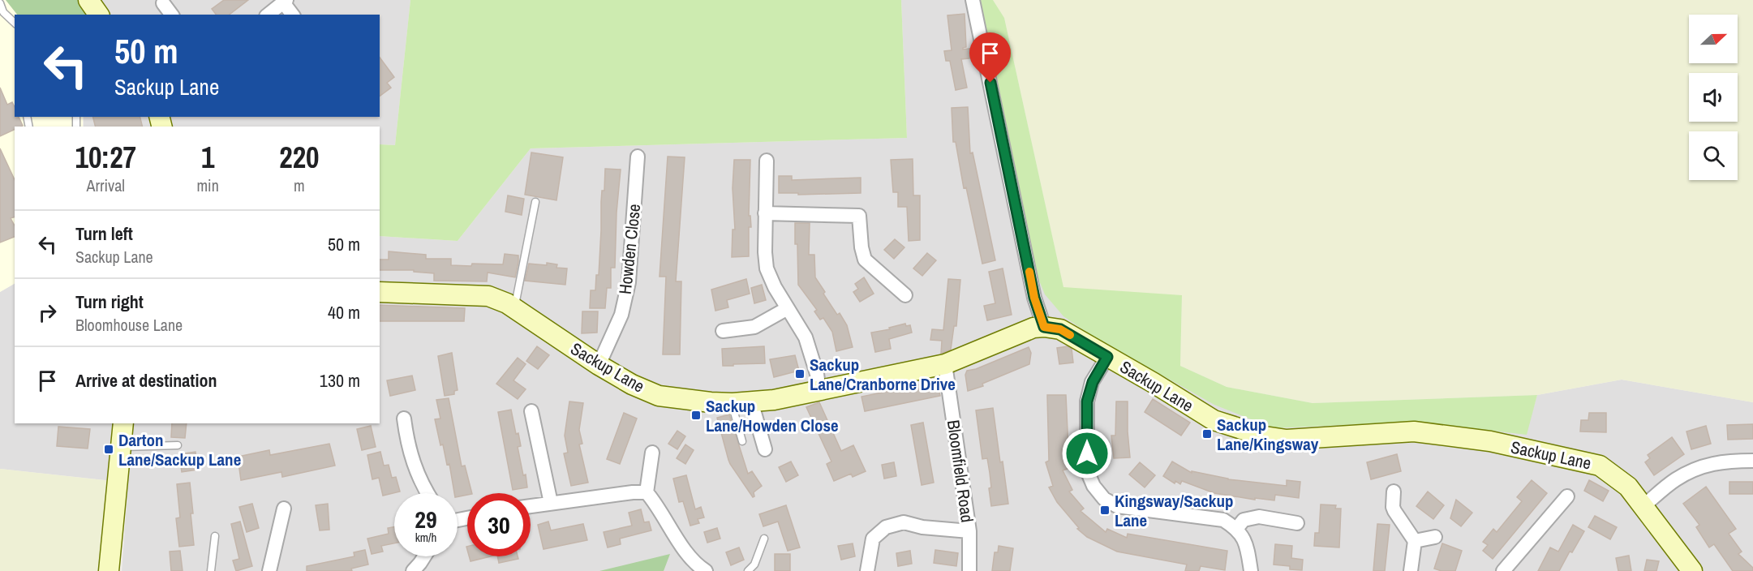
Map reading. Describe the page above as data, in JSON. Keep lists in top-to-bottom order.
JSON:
{
  "streets": {
    "street": ["Howden Close", "Sackup Lane", "Bloomfield Road"]
  },
  "crossings": [
    ["Howden Close", "Sackup Lane"],
    ["Sackup Lane", "Bloomfield Road"]
  ],
  "places": {
    "transit": [
      "Sackup Lane/Cranborne Drive",
      "Sackup Lane/Howden Close",
      "Sackup Lane/Kingsway",
      "Darton Lane/Sackup Lane",
      "Kingsway/Sackup Lane"
    ]
  },
  "north": "right",
  "page": {
    "turn": ["50 m", "Sackup Lane"],
    "eta": [
      "10:27",
      "Arrival",
      "1",
      "min",
      "220",
      "m"
    ],
    "list": [
      {
        "name": "Turn left",
        "note": "Sackup Lane",
        "value": "50 m"
      },
      {
        "name": "Turn right",
        "note": "Bloomhouse Lane",
        "value": "40 m"
      },
      {
        "name": "Arrive at destination",
        "value": "130 m"
      }
    ],
    "speed": "29 km/h",
    "limit": "30"
  }
}
